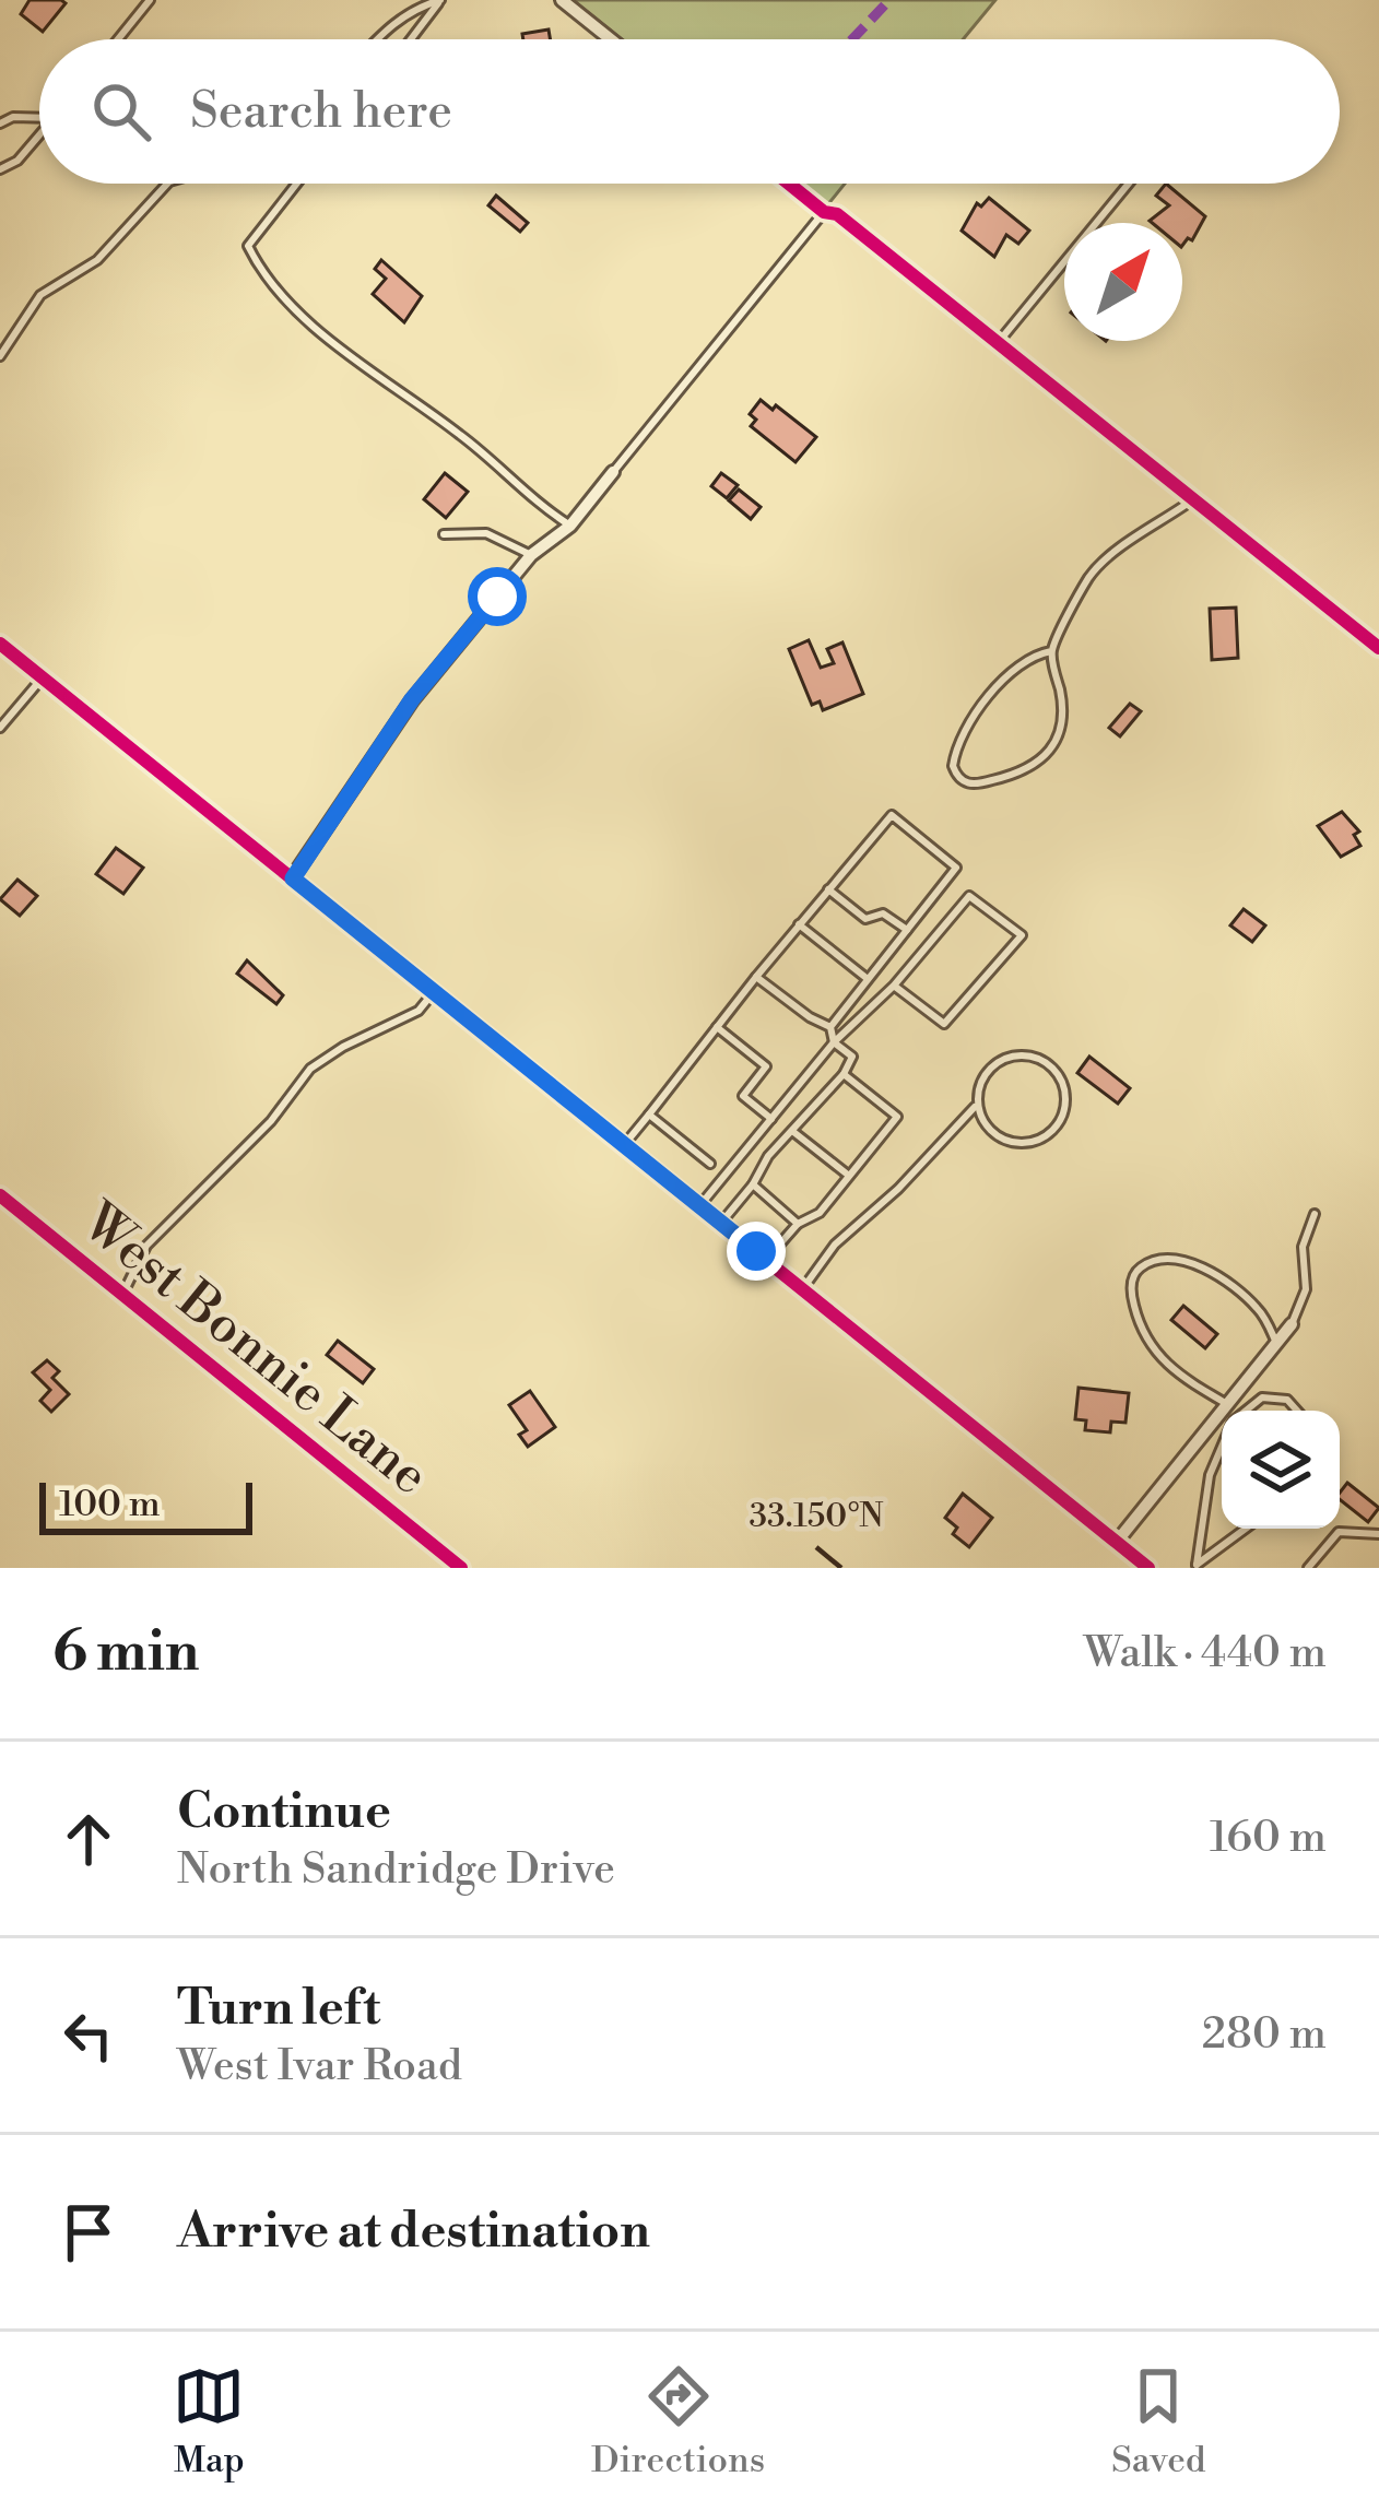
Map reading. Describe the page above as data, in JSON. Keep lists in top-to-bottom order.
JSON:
{
  "streets": {
    "street": ["West Bonnie Lane"]
  },
  "scale_bar": "100 m",
  "north": "top right",
  "page": {
    "search": "Search here",
    "scale": "100 m",
    "heading": ["6 min", "Walk · 440 m"],
    "list": [
      ["Continue", "North Sandridge Drive", "160 m"],
      ["Turn left", "West Ivar Road", "280 m"],
      "Arrive at destination"
    ],
    "nav": ["Map", "Directions", "Saved"]
  },
  "coordinates": ["33.150°N"]
}
